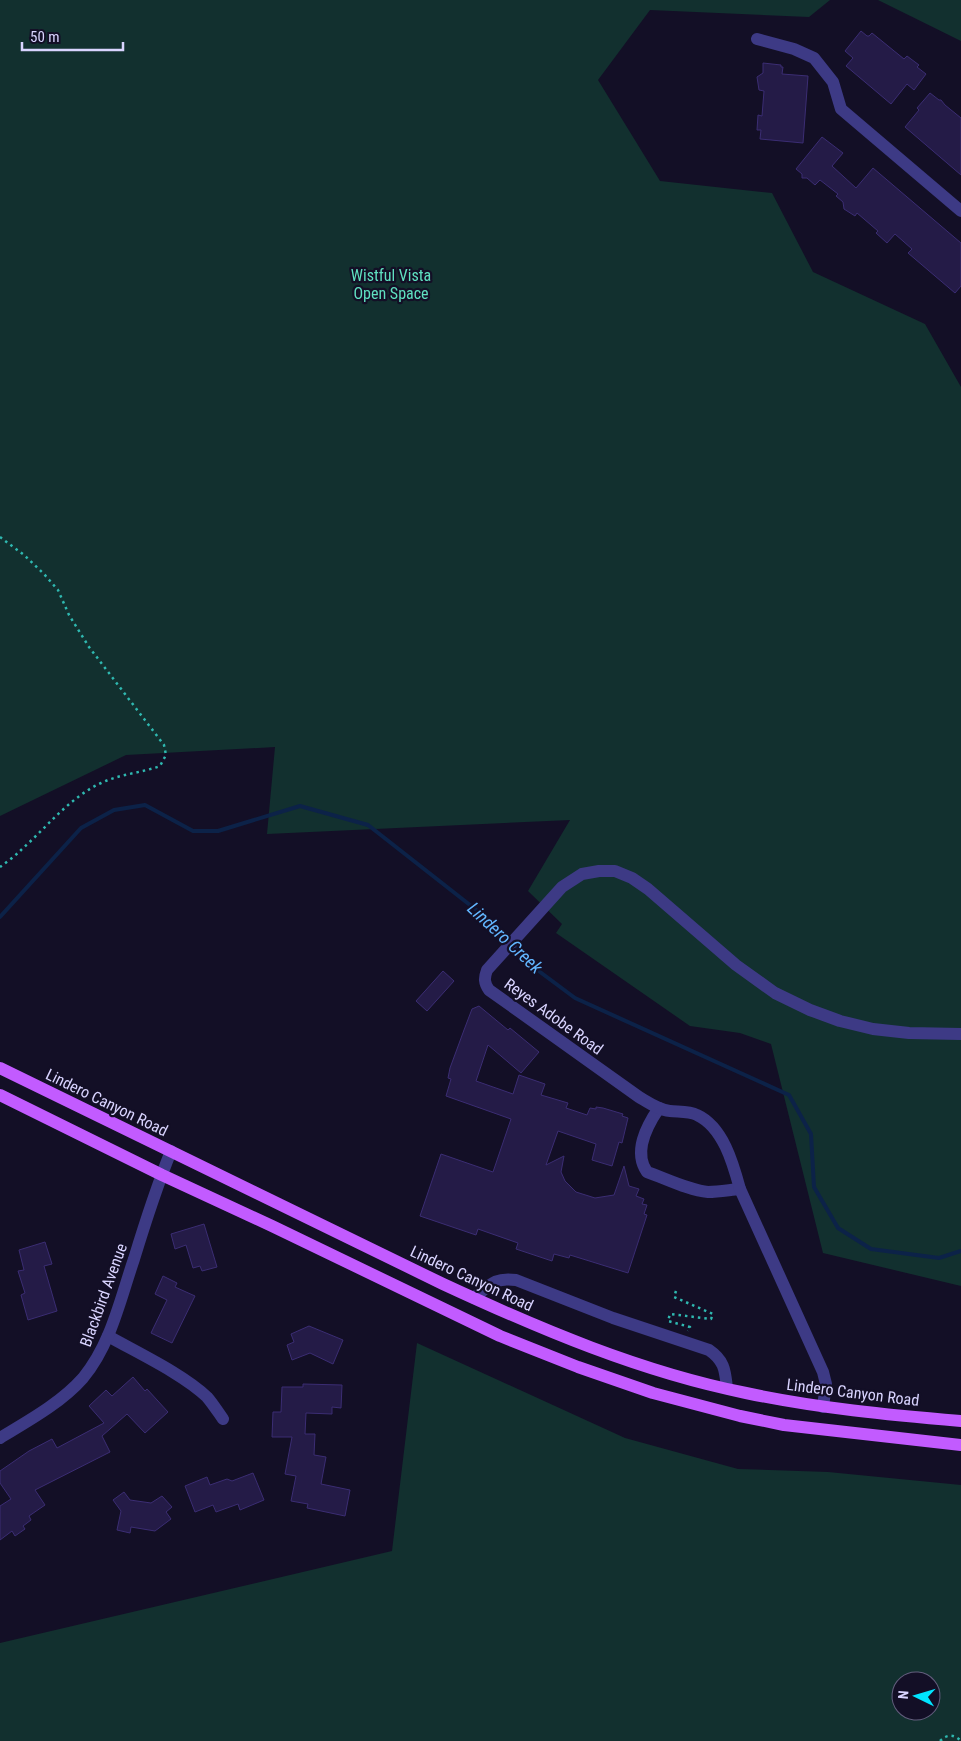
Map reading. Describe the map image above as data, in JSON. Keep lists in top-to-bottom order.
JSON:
{
  "streets": {
    "main road": ["Lindero Canyon Road"],
    "street": ["Reyes Adobe Road", "Blackbird Avenue"]
  },
  "crossings": [
    ["Reyes Adobe Road", "Lindero Canyon Road"],
    ["Lindero Canyon Road", "Blackbird Avenue"]
  ],
  "water": ["Lindero Creek"],
  "parks": ["Wistful Vista Open Space"],
  "scale_bar": "50 m",
  "north": "left"
}
